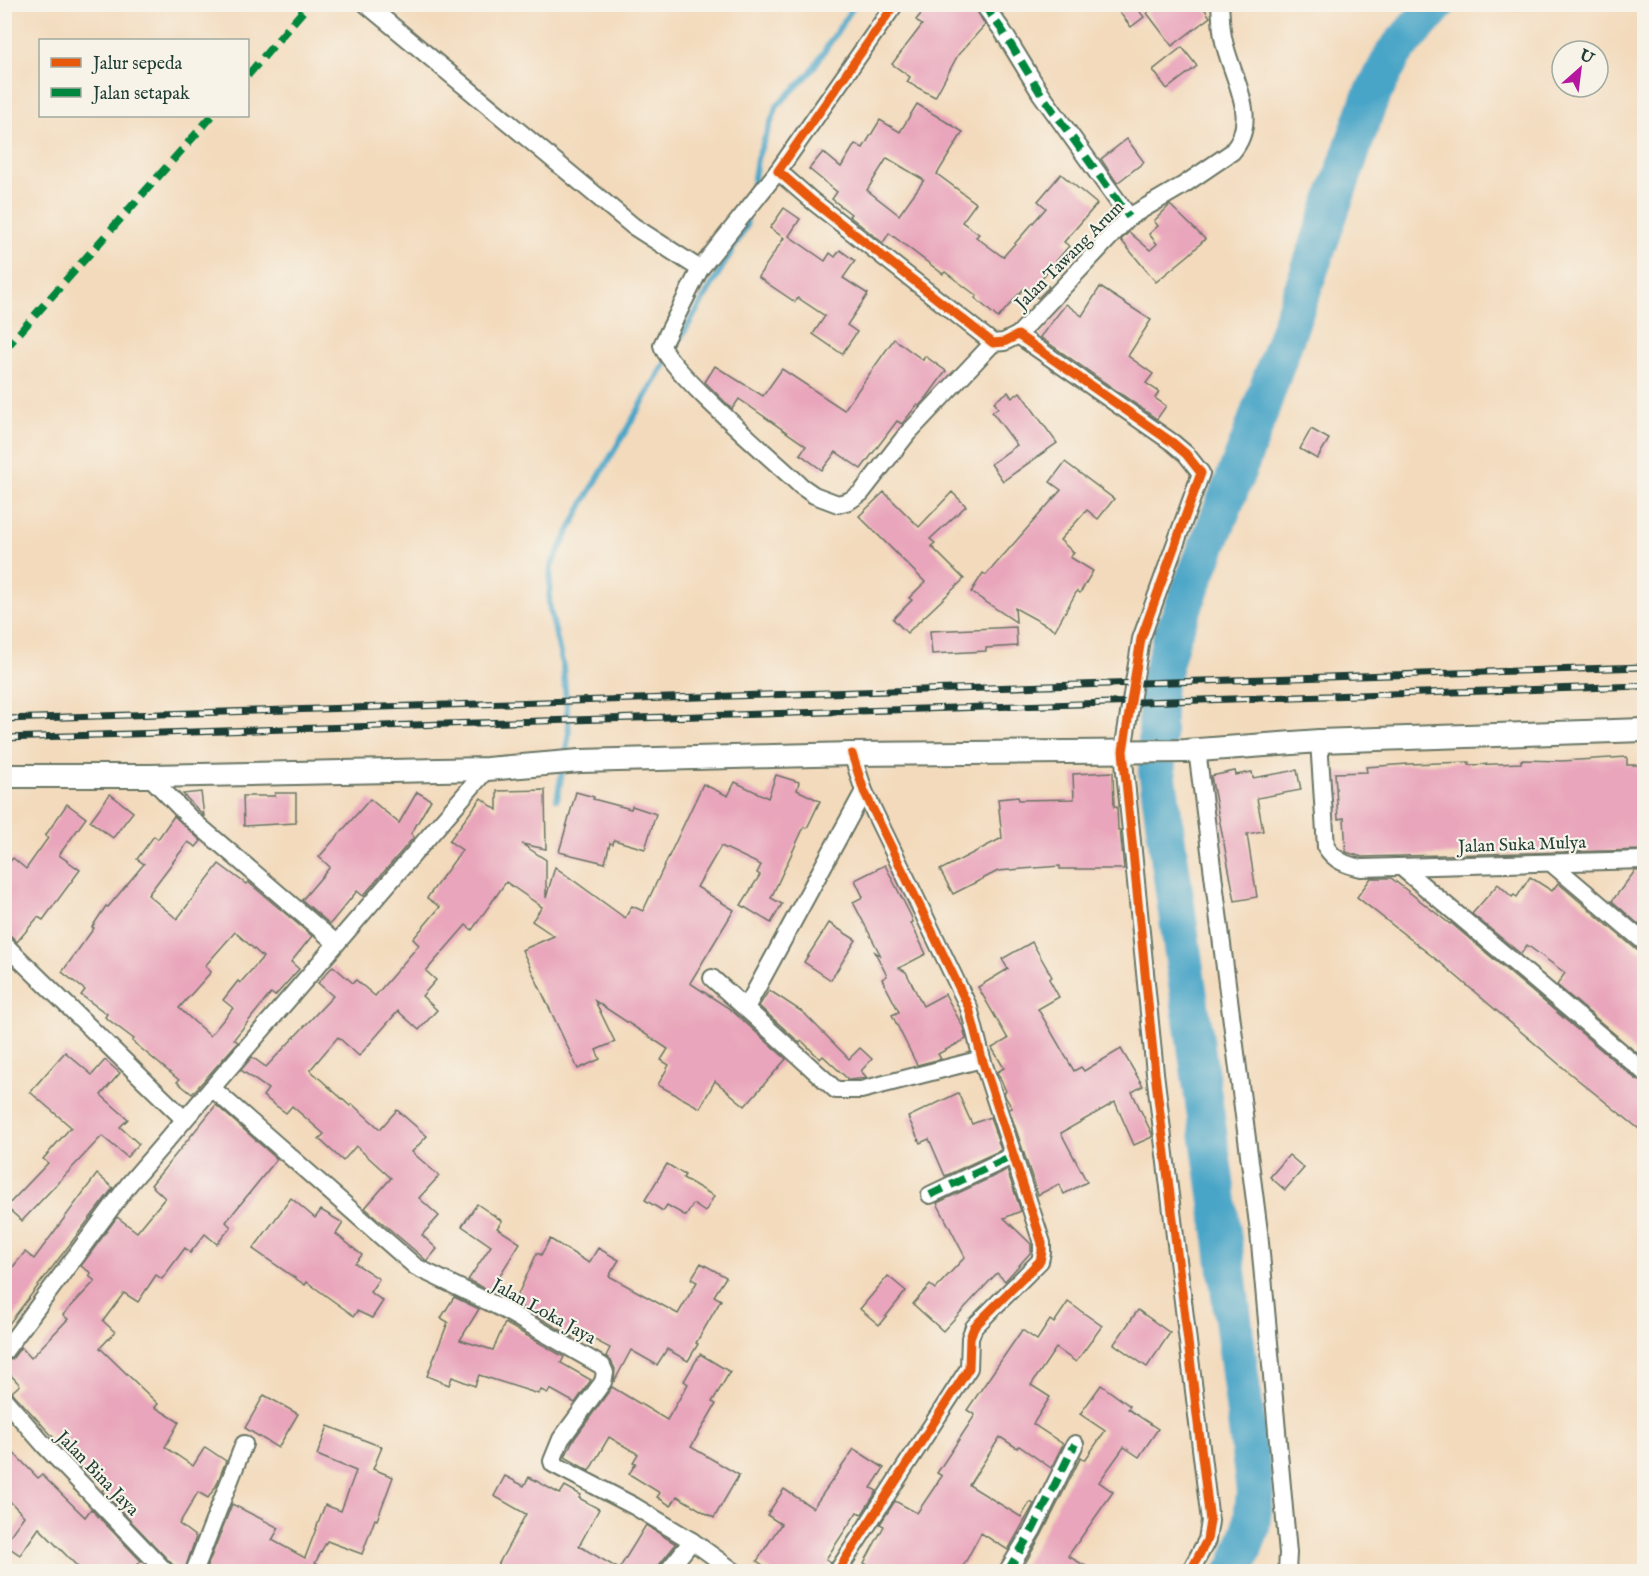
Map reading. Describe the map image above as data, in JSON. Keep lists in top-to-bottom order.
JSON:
{
  "streets": {
    "street": [
      "Jalan Tawang Arum",
      "Jalan Suka Mulya",
      "Jalan Loka Jaya",
      "Jalan Bina Jaya"
    ]
  },
  "legend": ["Jalur sepeda", "Jalan setapak"],
  "north": "top right"
}
